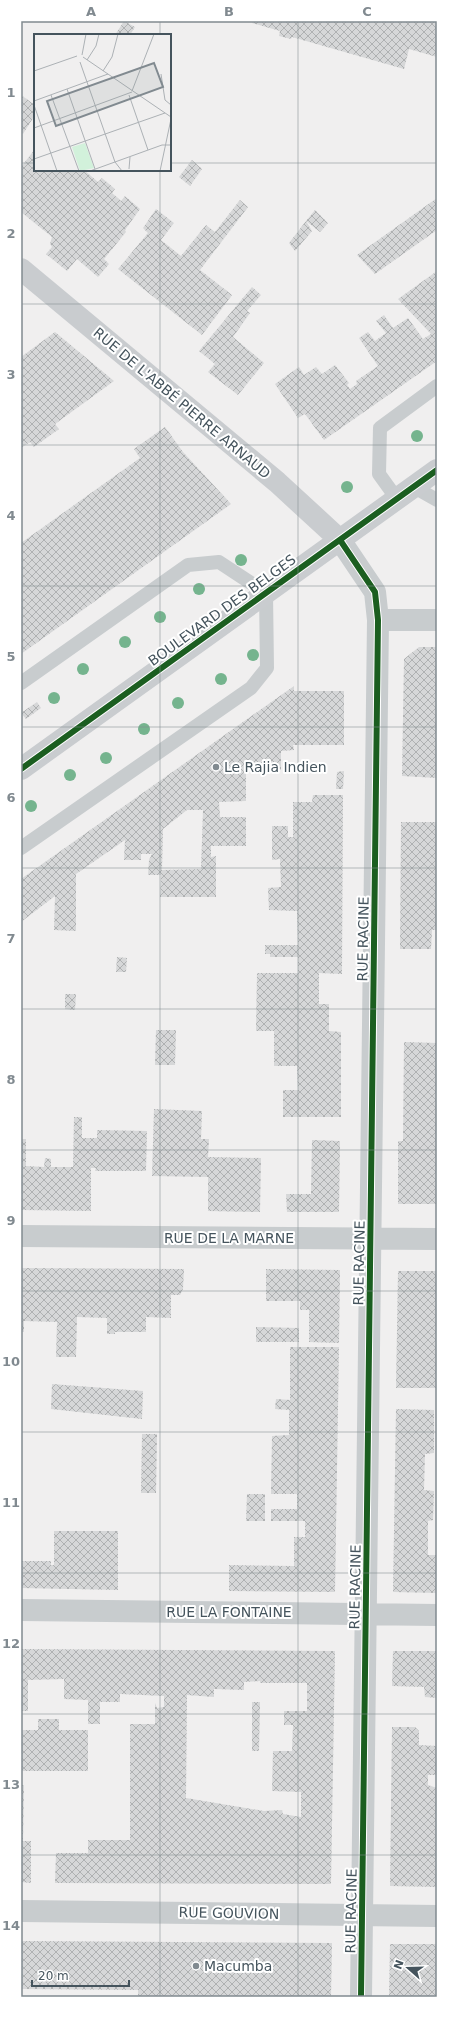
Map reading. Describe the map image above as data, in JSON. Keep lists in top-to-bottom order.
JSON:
{
  "streets": {
    "main road": ["RUE DE L'ABBÉ PIERRE ARNAUD", "BOULEVARD DES BELGES"],
    "street": [
      "RUE RACINE",
      "RUE DE LA MARNE",
      "RUE LA FONTAINE",
      "RUE GOUVION"
    ]
  },
  "crossings": [
    ["RUE DE L'ABBÉ PIERRE ARNAUD", "BOULEVARD DES BELGES"],
    ["RUE DE L'ABBÉ PIERRE ARNAUD", "RUE RACINE"],
    ["BOULEVARD DES BELGES", "RUE RACINE"],
    ["RUE RACINE", "RUE DE LA MARNE"],
    ["RUE RACINE", "RUE LA FONTAINE"],
    ["RUE RACINE", "RUE GOUVION"]
  ],
  "places": ["Le Rajia Indien", "Macumba"],
  "scale_bar": "20 m",
  "north": "left",
  "grid": {
    "columns": ["A", "B", "C"],
    "rows": [
      "1",
      "2",
      "3",
      "4",
      "5",
      "6",
      "7",
      "8",
      "9",
      "10",
      "11",
      "12",
      "13",
      "14"
    ]
  }
}
